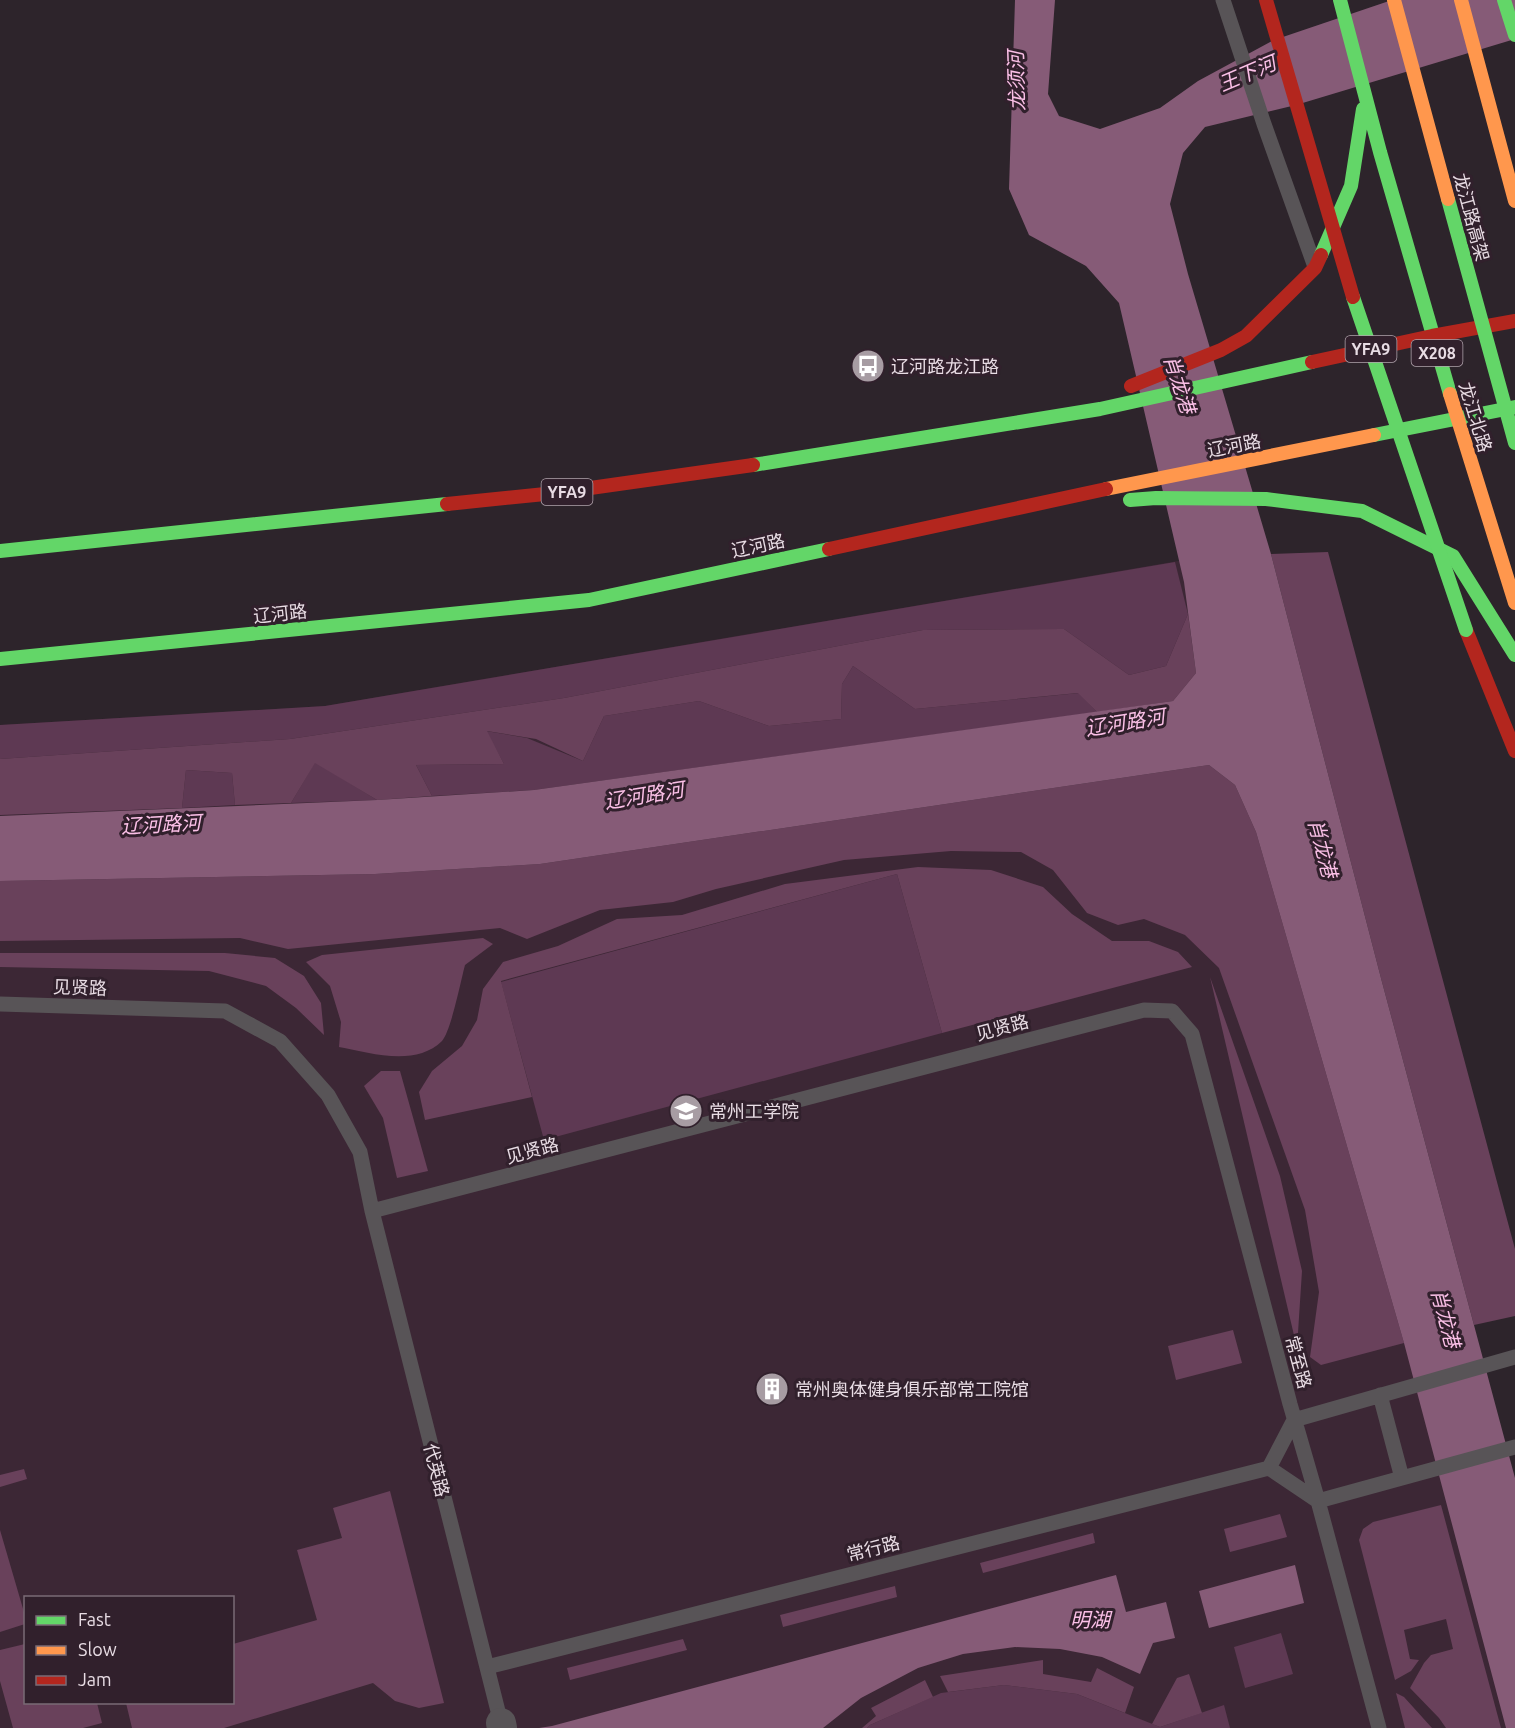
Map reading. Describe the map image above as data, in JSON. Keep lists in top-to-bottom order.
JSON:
{
  "streets": {
    "main road": [
      "龙江路高架",
      "YFA9",
      "X208",
      "龙江北路",
      "辽河路"
    ],
    "lane": [
      "见贤路",
      "常至路",
      "代英路",
      "常行路"
    ]
  },
  "crossings": [
    ["YFA9", "龙江北路"],
    ["X208", "龙江北路"],
    ["龙江北路", "辽河路"],
    ["见贤路", "常至路"],
    ["见贤路", "代英路"],
    ["代英路", "常行路"]
  ],
  "water": [
    "王下河",
    "龙须河",
    "肖龙港",
    "辽河路河",
    "明湖"
  ],
  "places": {
    "bus stop": ["辽河路龙江路"],
    "school or university": ["常州工学院"],
    "building": ["常州奥体健身俱乐部常工院馆"]
  },
  "legend": ["Fast", "Slow", "Jam"]
}
